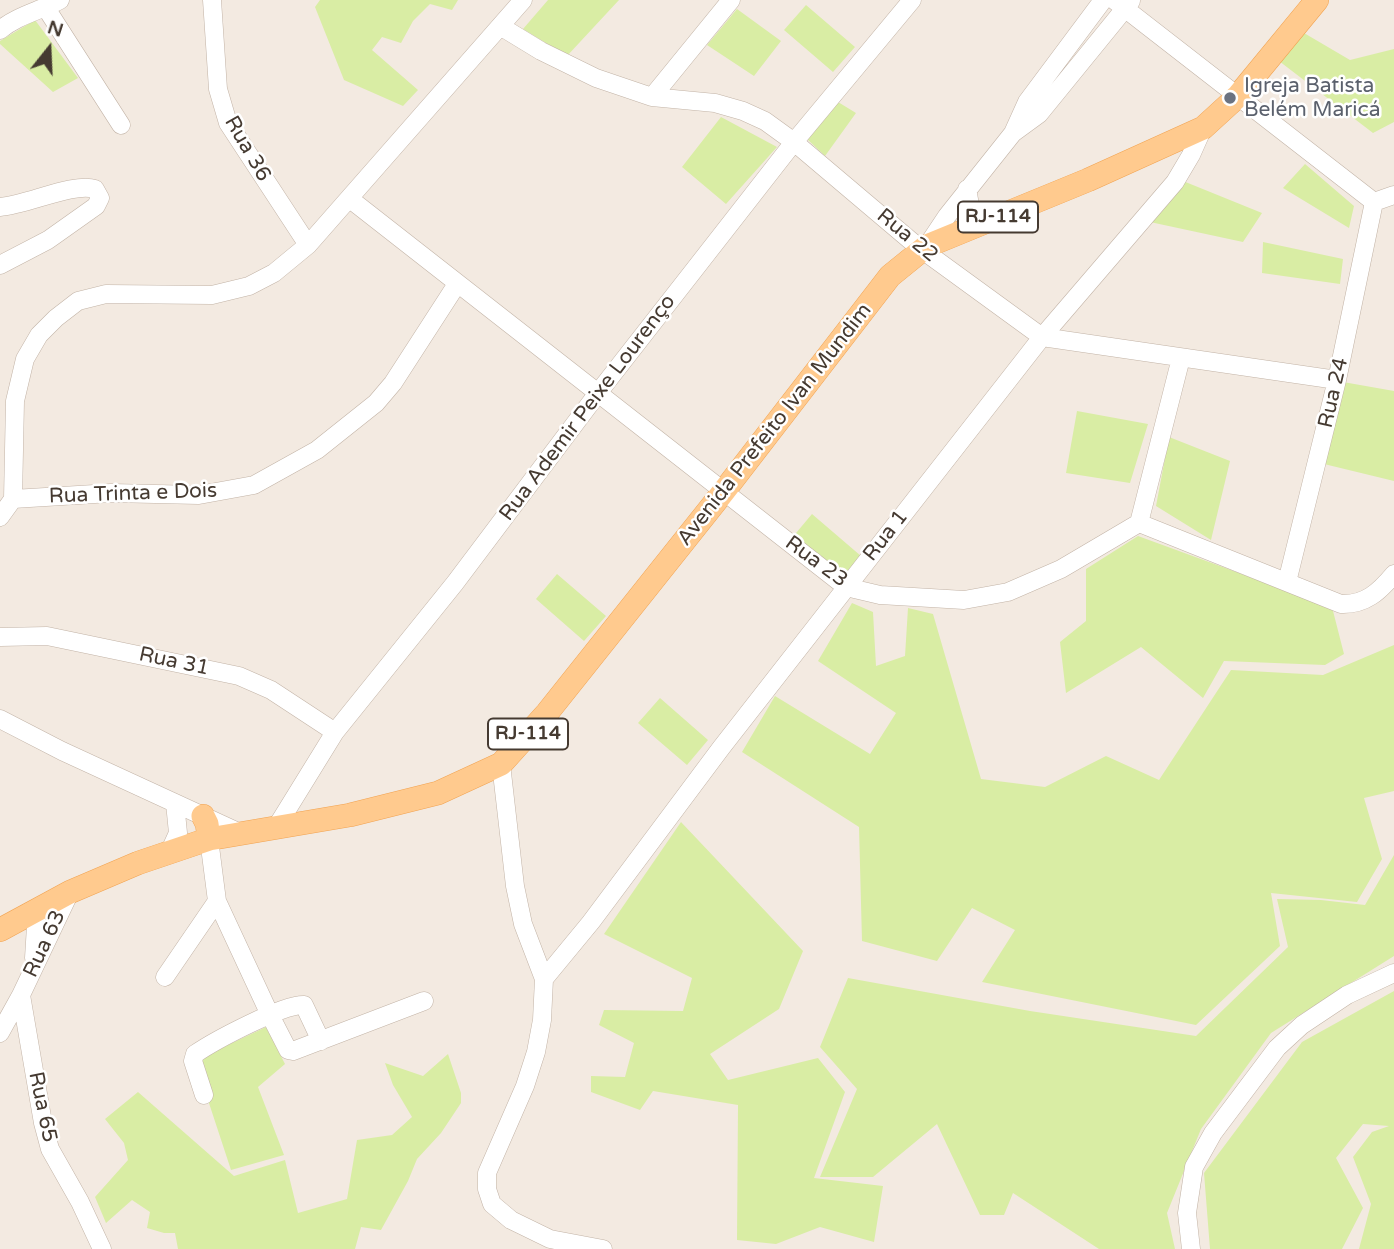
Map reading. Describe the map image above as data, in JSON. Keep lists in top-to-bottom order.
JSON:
{
  "streets": {
    "main road": ["RJ-114", "Avenida Prefeito Ivan Mundim"],
    "street": [
      "Rua 36",
      "Rua 22",
      "Rua 24",
      "Rua Ademir Peixe Lourenço",
      "Rua Trinta e Dois",
      "Rua 1",
      "Rua 23",
      "Rua 31",
      "Rua 63",
      "Rua 65"
    ]
  },
  "crossings": [
    ["RJ-114", "Avenida Prefeito Ivan Mundim"],
    ["RJ-114", "Rua 63"],
    ["Rua 22", "Rua 24"],
    ["Rua 22", "Rua Ademir Peixe Lourenço"],
    ["Rua 22", "Avenida Prefeito Ivan Mundim"],
    ["Rua 22", "Rua 1"],
    ["Rua Ademir Peixe Lourenço", "Avenida Prefeito Ivan Mundim"],
    ["Rua Ademir Peixe Lourenço", "Rua 23"],
    ["Rua Ademir Peixe Lourenço", "Rua 31"],
    ["Avenida Prefeito Ivan Mundim", "Rua 1"],
    ["Avenida Prefeito Ivan Mundim", "Rua 23"],
    ["Rua Trinta e Dois", "Rua 23"],
    ["Rua 1", "Rua 23"],
    ["Rua 63", "Rua 65"]
  ],
  "places": ["Igreja Batista Belém Maricá"],
  "north": "top"
}
